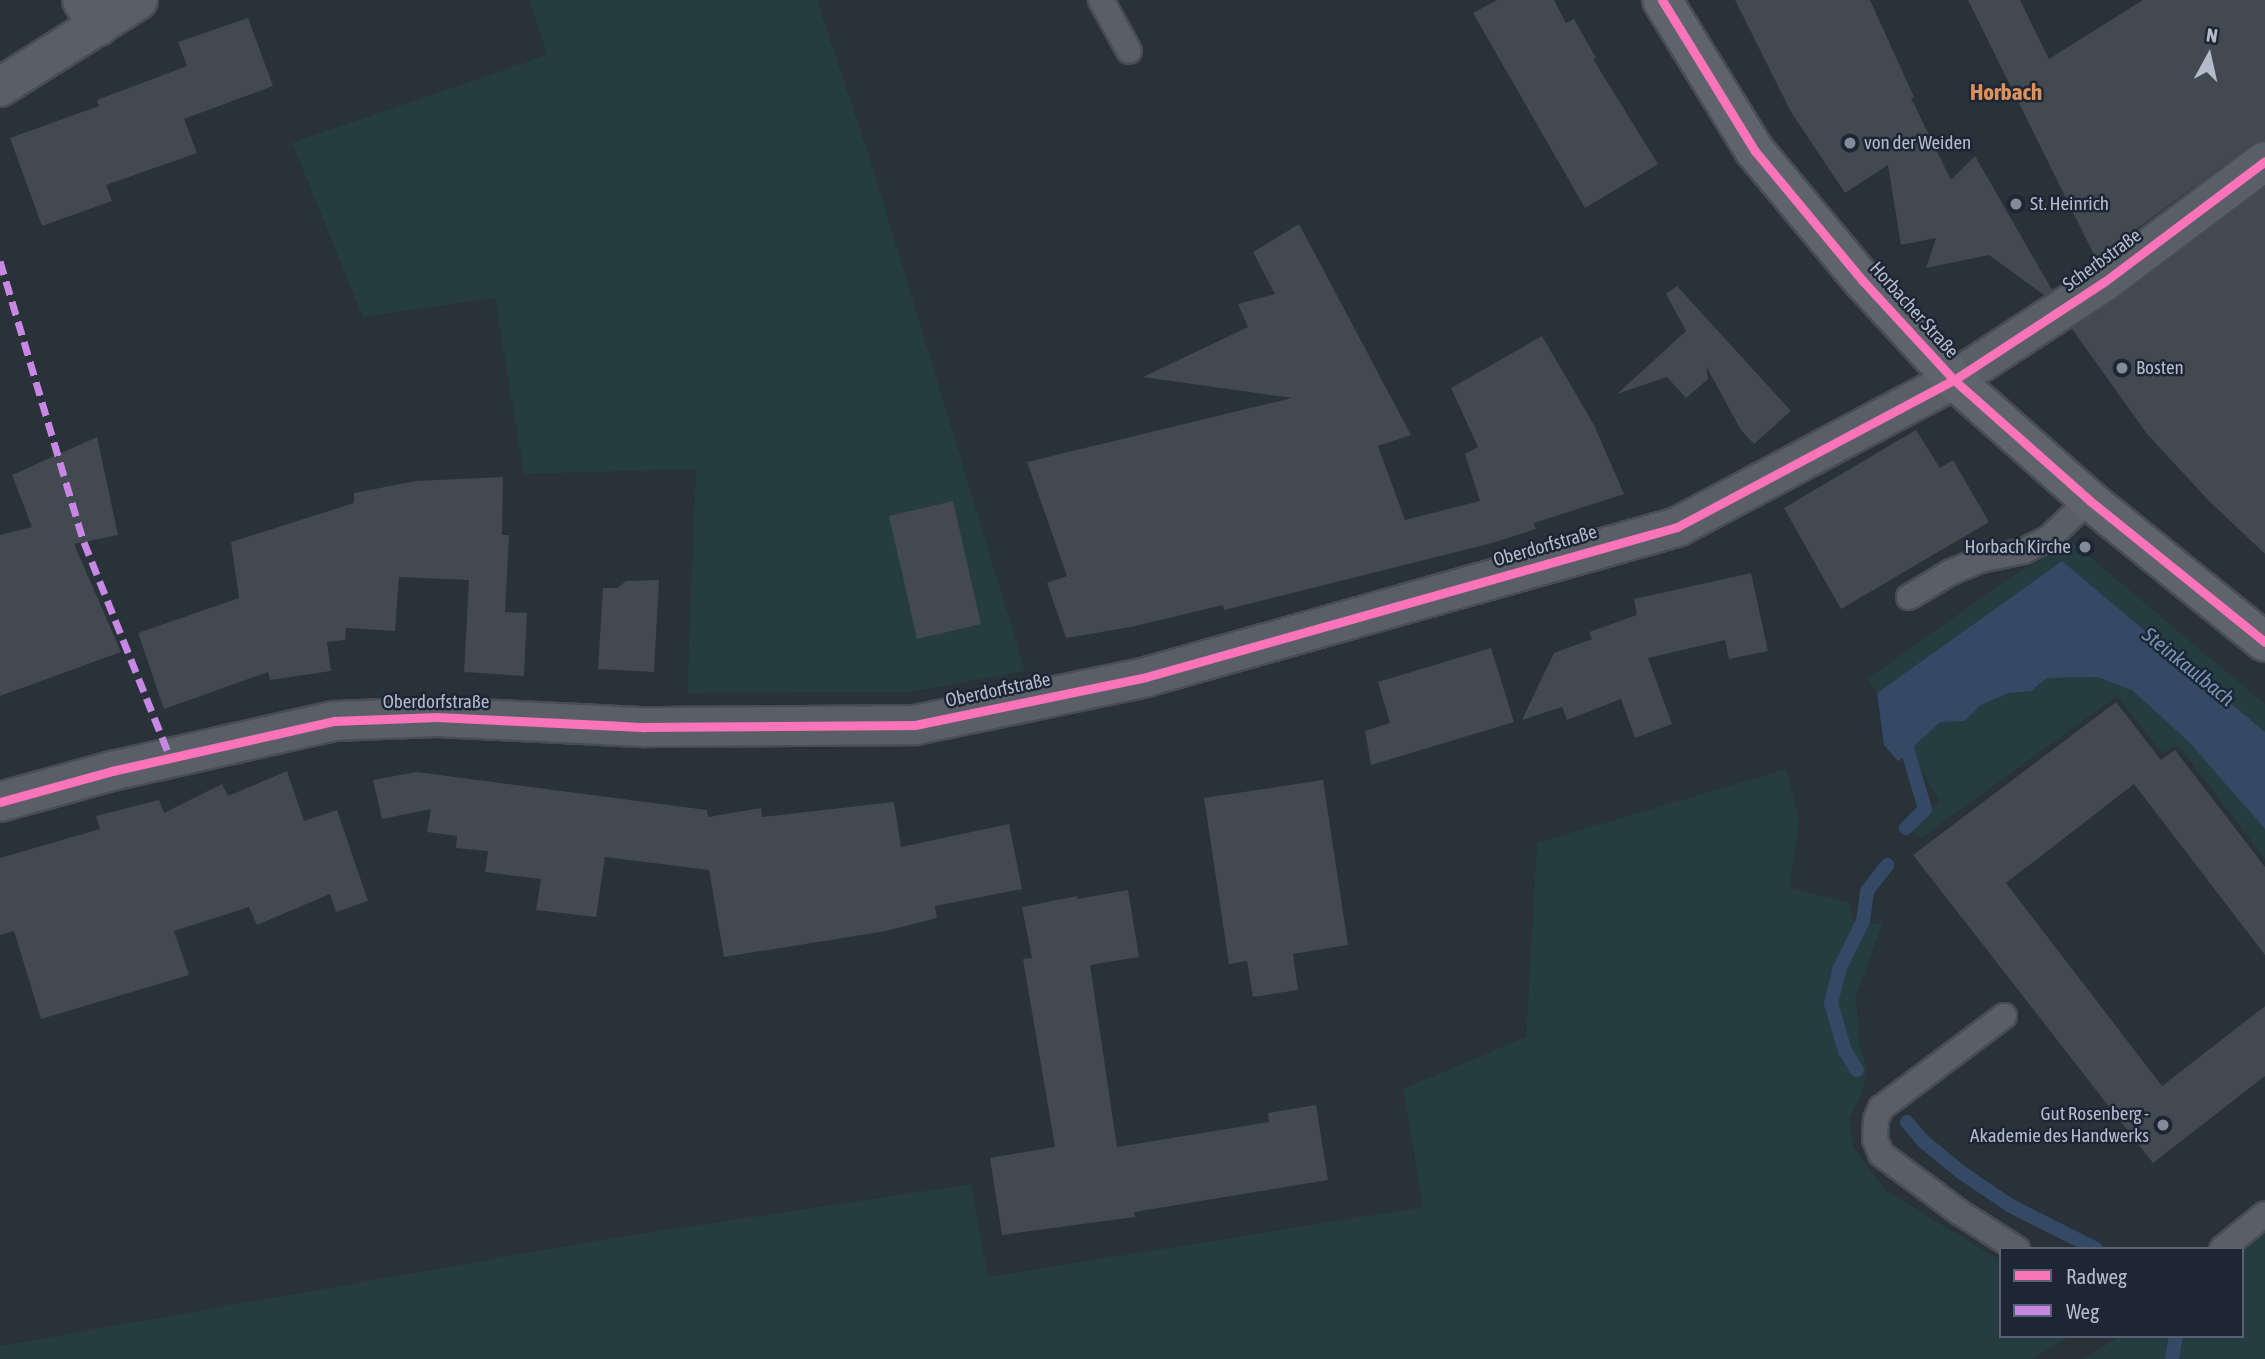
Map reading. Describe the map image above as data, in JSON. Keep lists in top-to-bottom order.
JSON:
{
  "streets": {
    "main road": ["Horbacher Straße"],
    "street": ["Scherbstraße", "Oberdorfstraße"]
  },
  "crossings": [
    ["Scherbstraße", "Horbacher Straße"],
    ["Scherbstraße", "Oberdorfstraße"],
    ["Horbacher Straße", "Oberdorfstraße"]
  ],
  "districts": ["Horbach"],
  "water": ["Steinkaulbach"],
  "places": [
    "von der Weiden",
    "St. Heinrich",
    "Bosten",
    "Horbach Kirche",
    "Gut Rosenberg - Akademie des Handwerks"
  ],
  "legend": ["Radweg", "Weg"],
  "north": "top"
}
